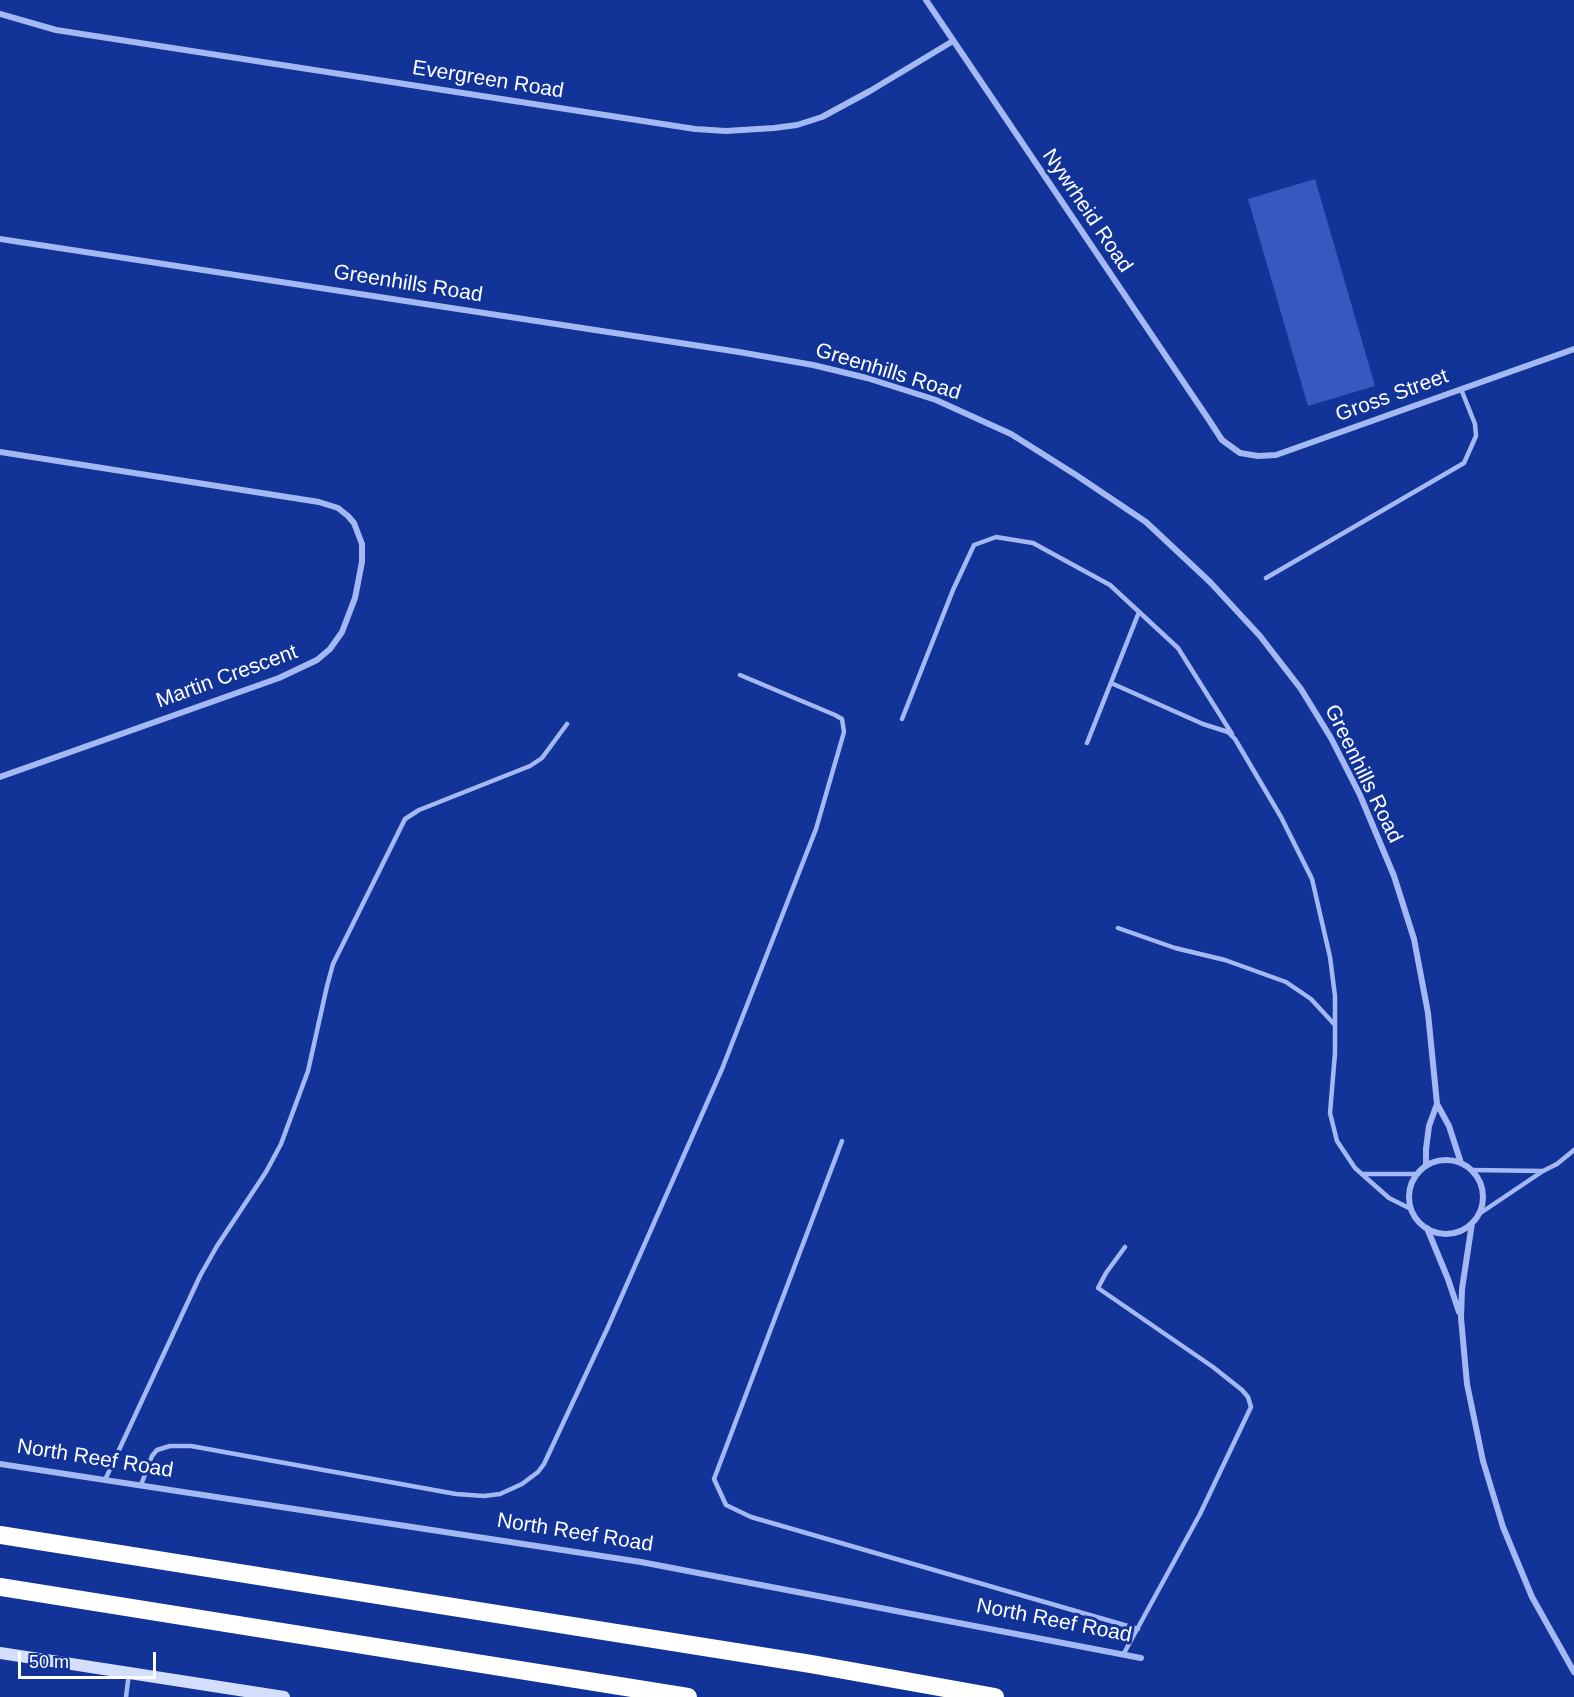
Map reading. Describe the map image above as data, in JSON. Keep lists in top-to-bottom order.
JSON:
{
  "streets": {
    "street": [
      "Evergreen Road",
      "Nywrheid Road",
      "Greenhills Road",
      "Gross Street",
      "Martin Crescent",
      "North Reef Road"
    ]
  },
  "crossings": [
    ["Evergreen Road", "Nywrheid Road"],
    ["Nywrheid Road", "Gross Street"]
  ],
  "scale_bar": "50 m"
}
